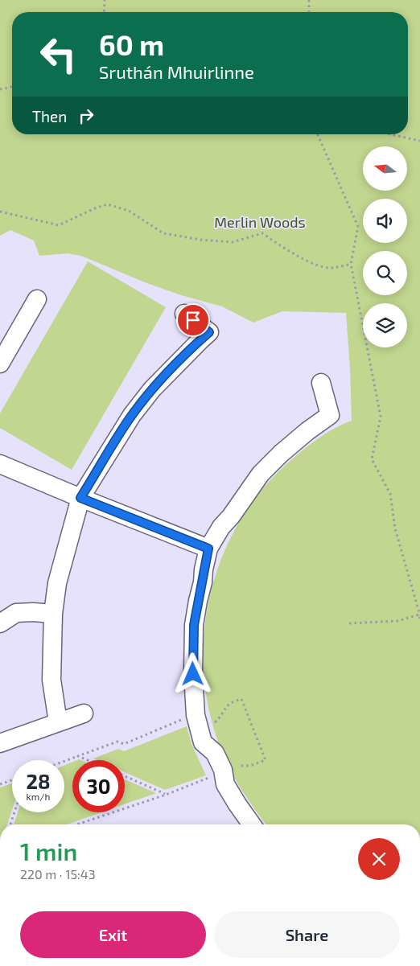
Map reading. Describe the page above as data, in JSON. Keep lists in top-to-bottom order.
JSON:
{
  "parks": ["Merlin Woods"],
  "north": "left",
  "page": {
    "turn": ["60 m", "Sruthán Mhuirlinne"],
    "then": "Then",
    "speed": "28 km/h",
    "limit": "30",
    "heading": ["1 min", "220 m · 15:43"],
    "buttons": ["Exit", "Share"]
  }
}
